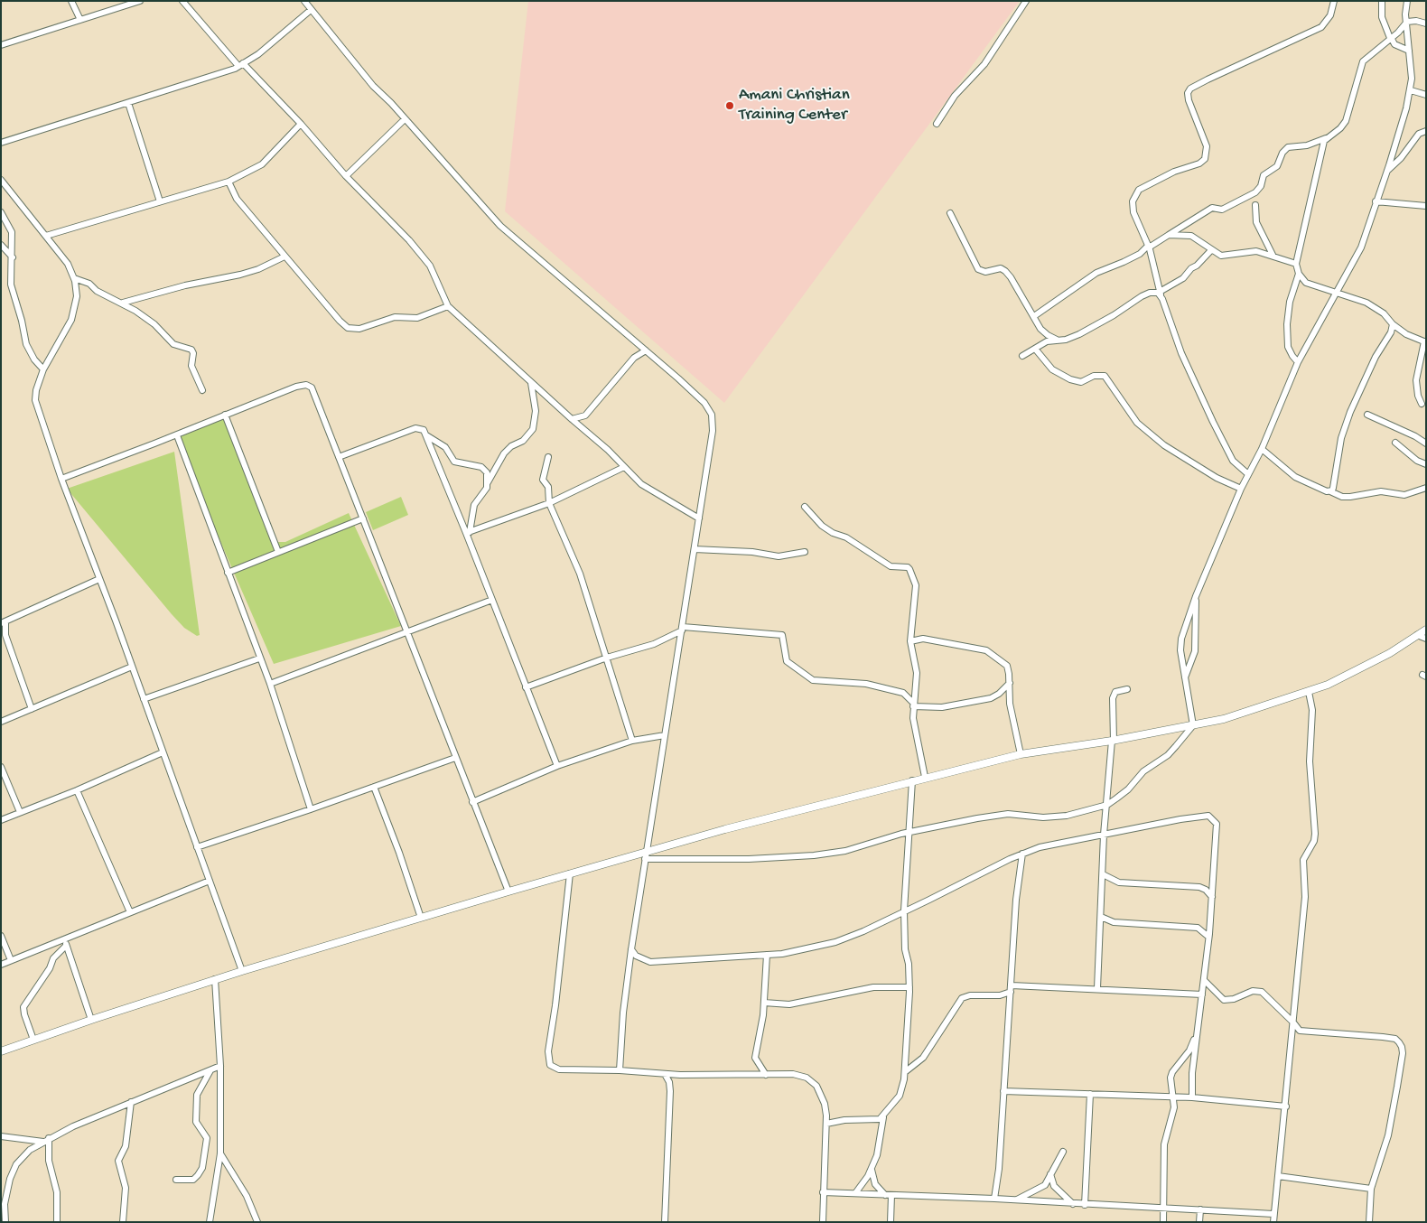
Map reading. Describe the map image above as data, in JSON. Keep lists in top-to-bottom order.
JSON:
{
  "places": ["Amani Christian Training Center"]
}
